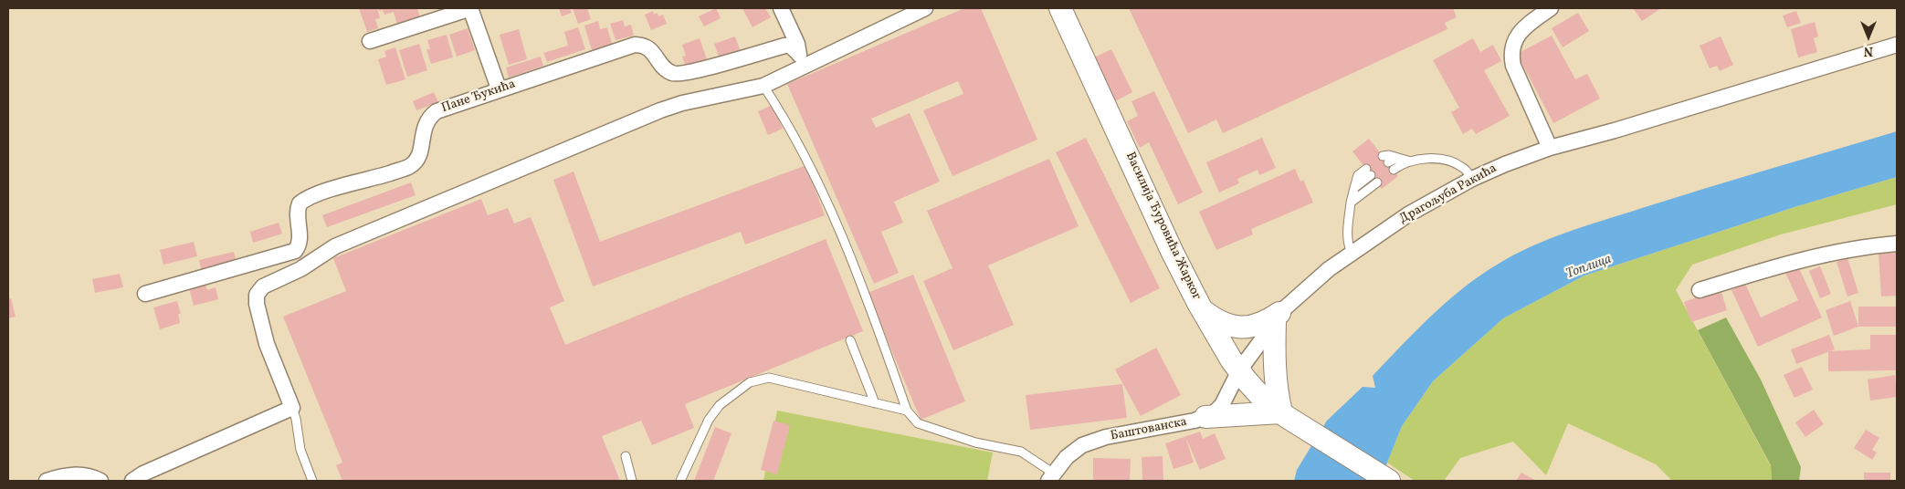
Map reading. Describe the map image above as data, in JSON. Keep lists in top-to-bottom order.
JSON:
{
  "streets": {
    "main road": ["Василија Ђуровића Жарког"],
    "street": ["Пане Ђукића", "Драгољуба Ракића", "Баштованска"]
  },
  "crossings": [
    ["Драгољуба Ракића", "Василија Ђуровића Жарког"],
    ["Драгољуба Ракића", "Баштованска"],
    ["Василија Ђуровића Жарког", "Баштованска"]
  ],
  "water": ["Топлица"],
  "north": "bottom"
}
